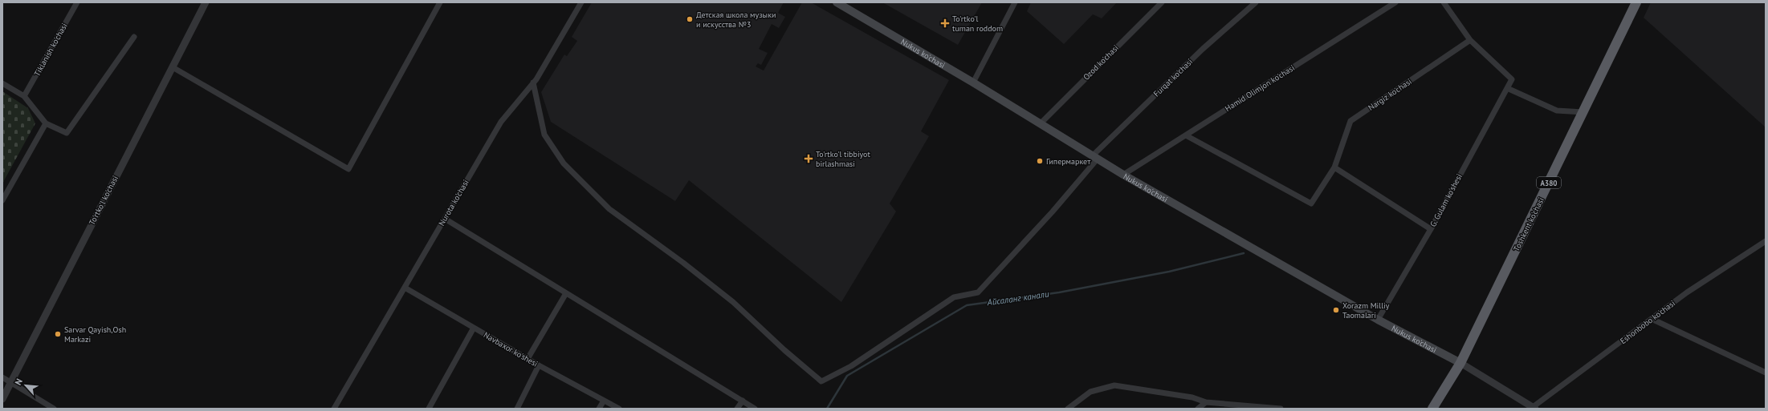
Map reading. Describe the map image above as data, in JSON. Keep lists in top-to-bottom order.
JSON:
{
  "streets": {
    "highway": ["A380", "Toshkent ko'chasi"],
    "main road": ["Nukus ko'chasi"],
    "street": [
      "Tiklanish ko'chasi",
      "Ozod ko'chasi",
      "Furqat ko'chasi",
      "Hamid Olimjon ko'chasi",
      "Nargiz ko'chasi",
      "To'rtko'l ko'chasi",
      "G. Gulam ko'shesi",
      "Nurota ko'chasi",
      "Eshonbobo ko'chasi",
      "Navbaxor ko'shesi"
    ]
  },
  "crossings": [
    ["Nukus ko'chasi", "Ozod ko'chasi"],
    ["Nukus ko'chasi", "Furqat ko'chasi"],
    ["Nukus ko'chasi", "Hamid Olimjon ko'chasi"],
    ["Nukus ko'chasi", "G. Gulam ko'shesi"],
    ["Nukus ko'chasi", "Toshkent ko'chasi"],
    ["Furqat ko'chasi", "Nurota ko'chasi"],
    ["Hamid Olimjon ko'chasi", "Nargiz ko'chasi"],
    ["Nargiz ko'chasi", "G. Gulam ko'shesi"],
    ["Nurota ko'chasi", "Navbaxor ko'shesi"]
  ],
  "water": ["Айсаланг канали"],
  "places": {
    "other": [
      "Детская школа музыки и искусства №3",
      "Гипермаркет",
      "Xorazm Milliy Taomalari",
      "Sarvar Qayish,Osh Markazi"
    ],
    "health": ["To'rtko'l tuman roddom", "To'rtko'l tibbiyot birlashmasi"]
  },
  "north": "top left"
}
